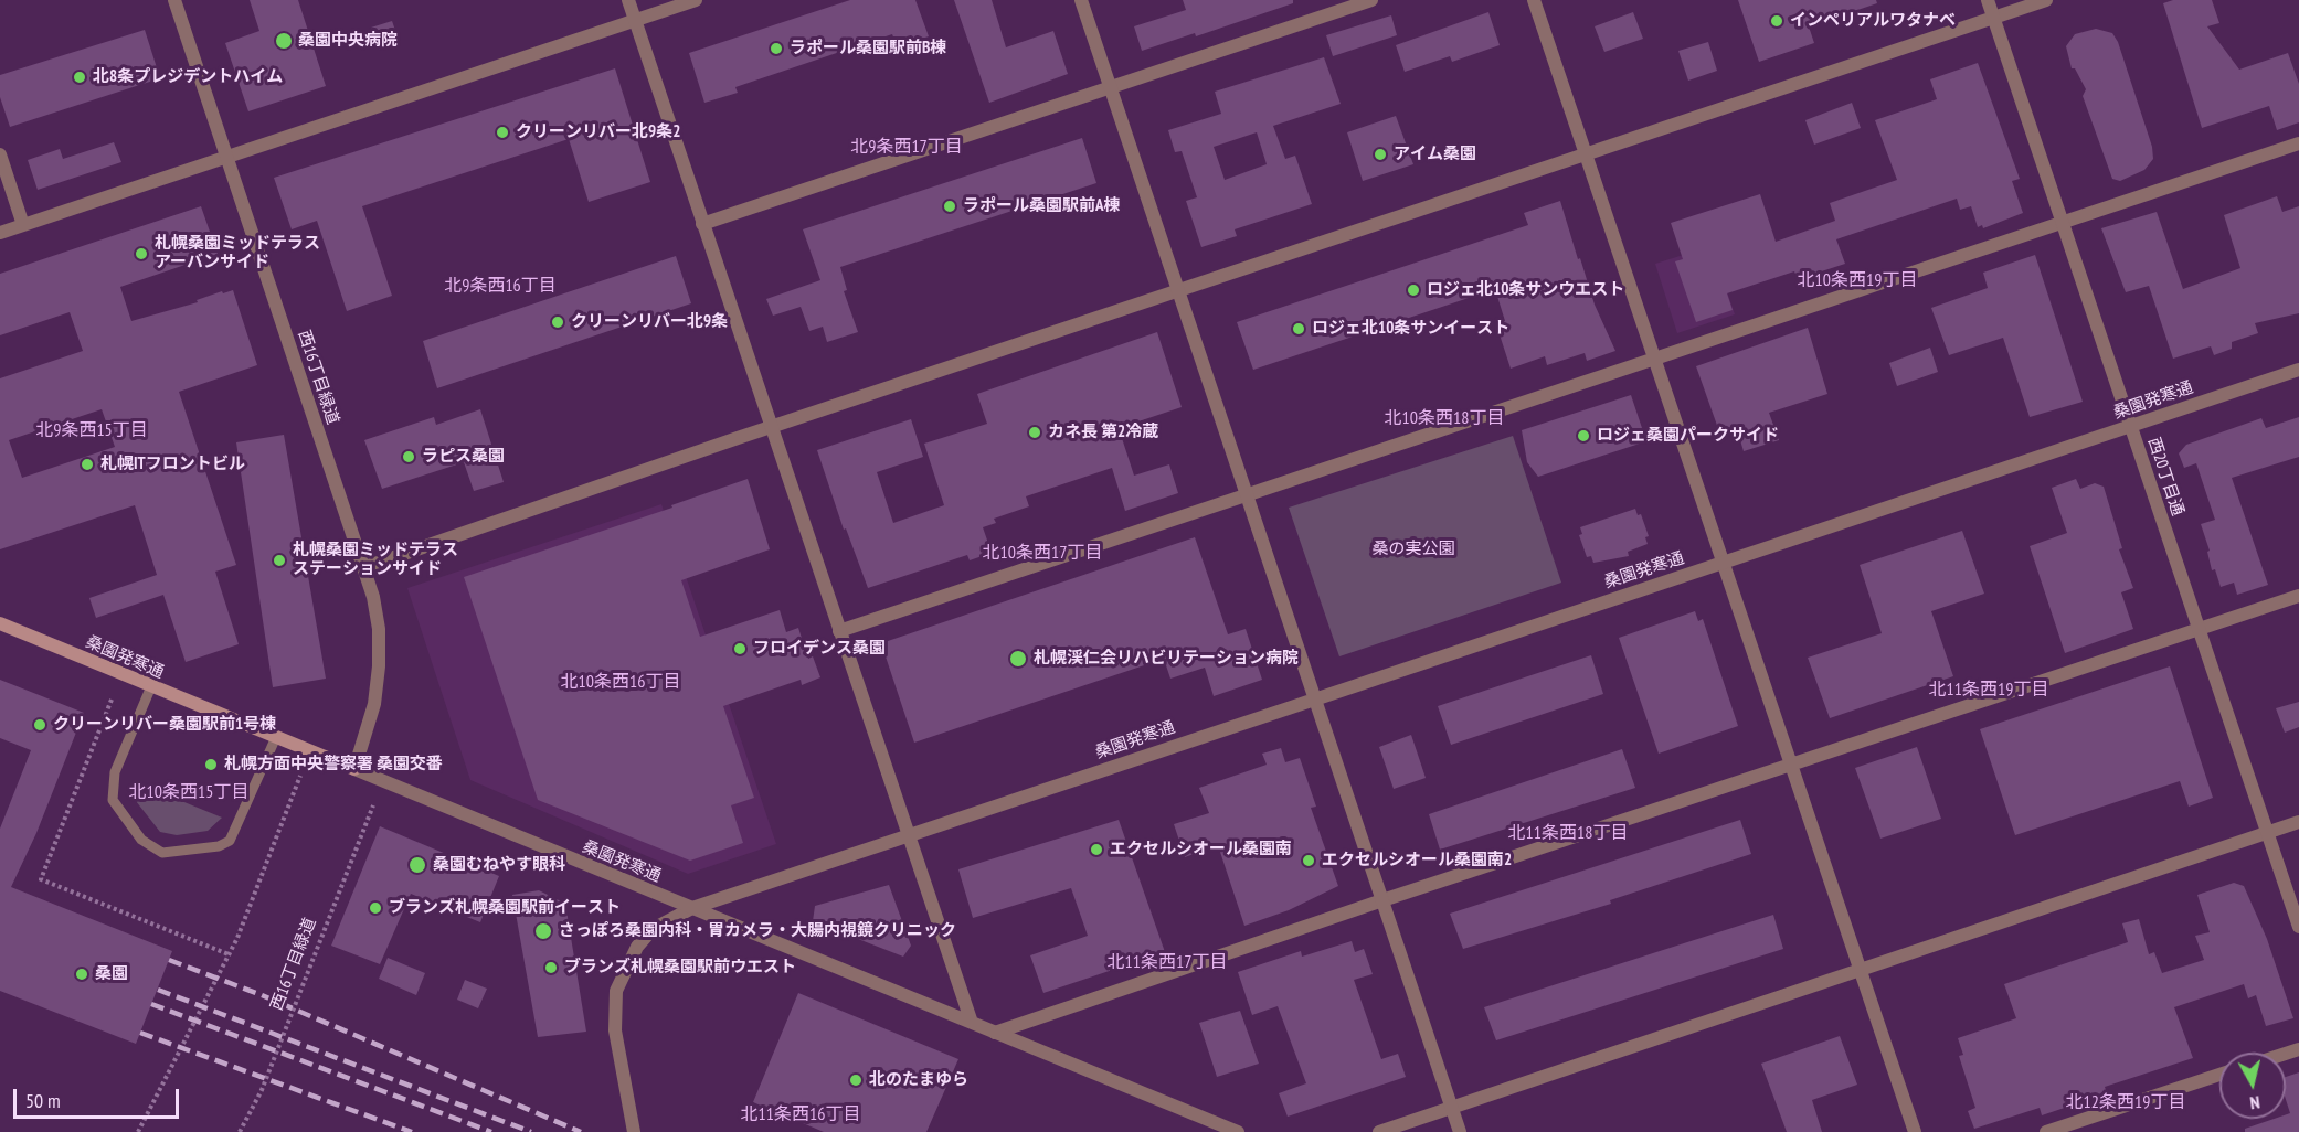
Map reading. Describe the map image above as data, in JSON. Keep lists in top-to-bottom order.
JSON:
{
  "streets": {
    "main road": ["桑園発寒通"],
    "street": ["西16丁目緑道", "西20丁目通"]
  },
  "crossings": [
    ["西16丁目緑道", "桑園発寒通"],
    ["桑園発寒通", "西20丁目通"]
  ],
  "districts": [
    "北9条西17丁目",
    "北10条西19丁目",
    "北9条西16丁目",
    "北10条西18丁目",
    "北9条西15丁目",
    "北10条西17丁目",
    "北10条西16丁目",
    "北11条西19丁目",
    "北10条西15丁目",
    "北11条西18丁目",
    "北11条西17丁目",
    "北12条西19丁目",
    "北11条西16丁目"
  ],
  "parks": ["桑の実公園"],
  "places": [
    "インペリアルワタナベ",
    "桑園中央病院",
    "ラポール桑園駅前B棟",
    "北8条プレジデントハイム",
    "クリーンリバー北9条2",
    "アイム桑園",
    "ラポール桑園駅前A棟",
    "札幌桑園ミッドテラス アーバンサイド",
    "ロジェ北10条サンウエスト",
    "クリーンリバー北9条",
    "ロジェ北10条サンイースト",
    "カネ長 第2冷蔵",
    "ロジェ桑園パークサイド",
    "ラピス桑園",
    "札幌ITフロントビル",
    "札幌桑園ミッドテラス ステーションサイド",
    "フロイデンス桑園",
    "札幌渓仁会リハビリテーション病院",
    "クリーンリバー桑園駅前1号棟",
    "札幌方面中央警察署 桑園交番",
    "エクセルシオール桑園南",
    "エクセルシオール桑園南2",
    "桑園むねやす眼科",
    "ブランズ札幌桑園駅前イースト",
    "さっぽろ桑園内科・胃カメラ・大腸内視鏡クリニック",
    "ブランズ札幌桑園駅前ウエスト",
    "桑園",
    "北のたまゆら"
  ],
  "scale_bar": "50 m",
  "north": "bottom"
}
